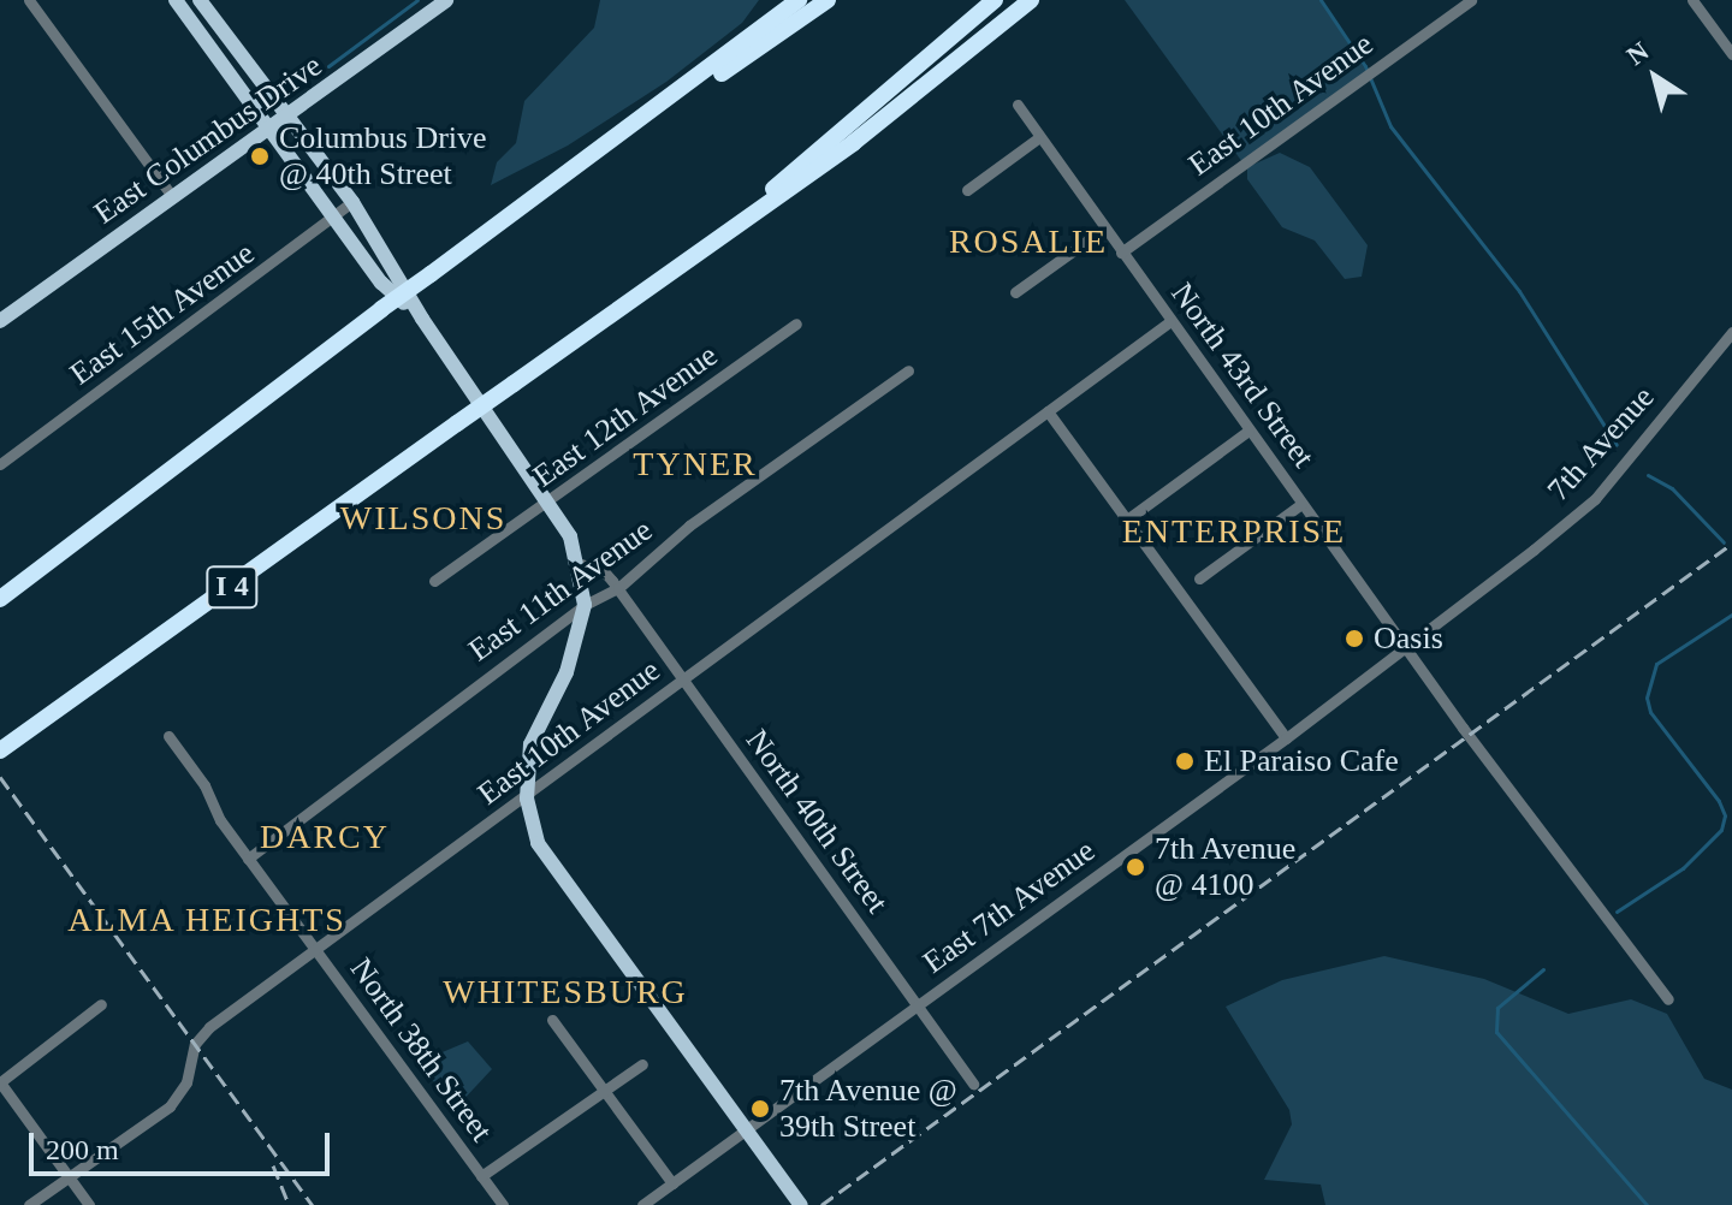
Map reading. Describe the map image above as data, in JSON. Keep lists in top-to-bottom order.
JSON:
{
  "streets": {
    "highway": ["I 4"],
    "main road": ["East Columbus Drive"],
    "street": [
      "East 10th Avenue",
      "East 15th Avenue",
      "North 43rd Street",
      "East 12th Avenue",
      "7th Avenue",
      "East 11th Avenue",
      "North 40th Street",
      "East 7th Avenue",
      "North 38th Street"
    ]
  },
  "crossings": [
    ["East 10th Avenue", "North 43rd Street"],
    ["East 10th Avenue", "North 40th Street"],
    ["East 10th Avenue", "North 38th Street"],
    ["North 43rd Street", "7th Avenue"],
    ["North 43rd Street", "East 7th Avenue"],
    ["7th Avenue", "East 7th Avenue"],
    ["East 11th Avenue", "North 40th Street"],
    ["East 11th Avenue", "North 38th Street"],
    ["North 40th Street", "East 7th Avenue"]
  ],
  "districts": [
    "ROSALIE",
    "TYNER",
    "WILSONS",
    "ENTERPRISE",
    "DARCY",
    "ALMA HEIGHTS",
    "WHITESBURG"
  ],
  "places": [
    "Columbus Drive @ 40th Street",
    "Oasis",
    "El Paraiso Cafe",
    "7th Avenue @ 4100",
    "7th Avenue @ 39th Street"
  ],
  "scale_bar": "200 m",
  "north": "top left"
}
